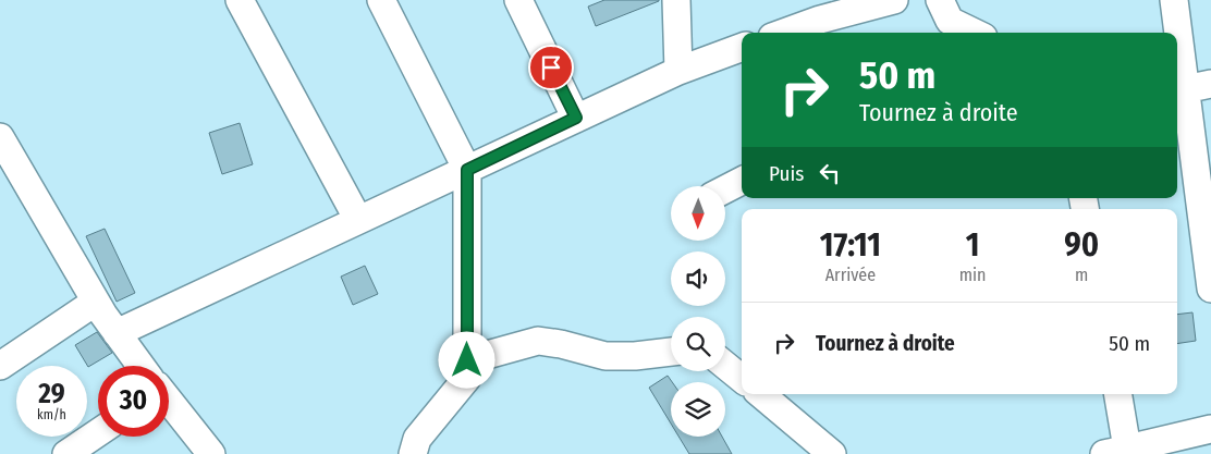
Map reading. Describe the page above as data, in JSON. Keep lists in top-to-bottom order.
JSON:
{
  "north": "bottom",
  "page": {
    "turn": ["50 m", "Tournez à droite"],
    "then": "Puis",
    "eta": [
      "17:11",
      "Arrivée",
      "1",
      "min",
      "90",
      "m"
    ],
    "list": [
      {
        "name": "Tournez à droite",
        "value": "50 m"
      }
    ],
    "speed": "29 km/h",
    "limit": "30"
  }
}
